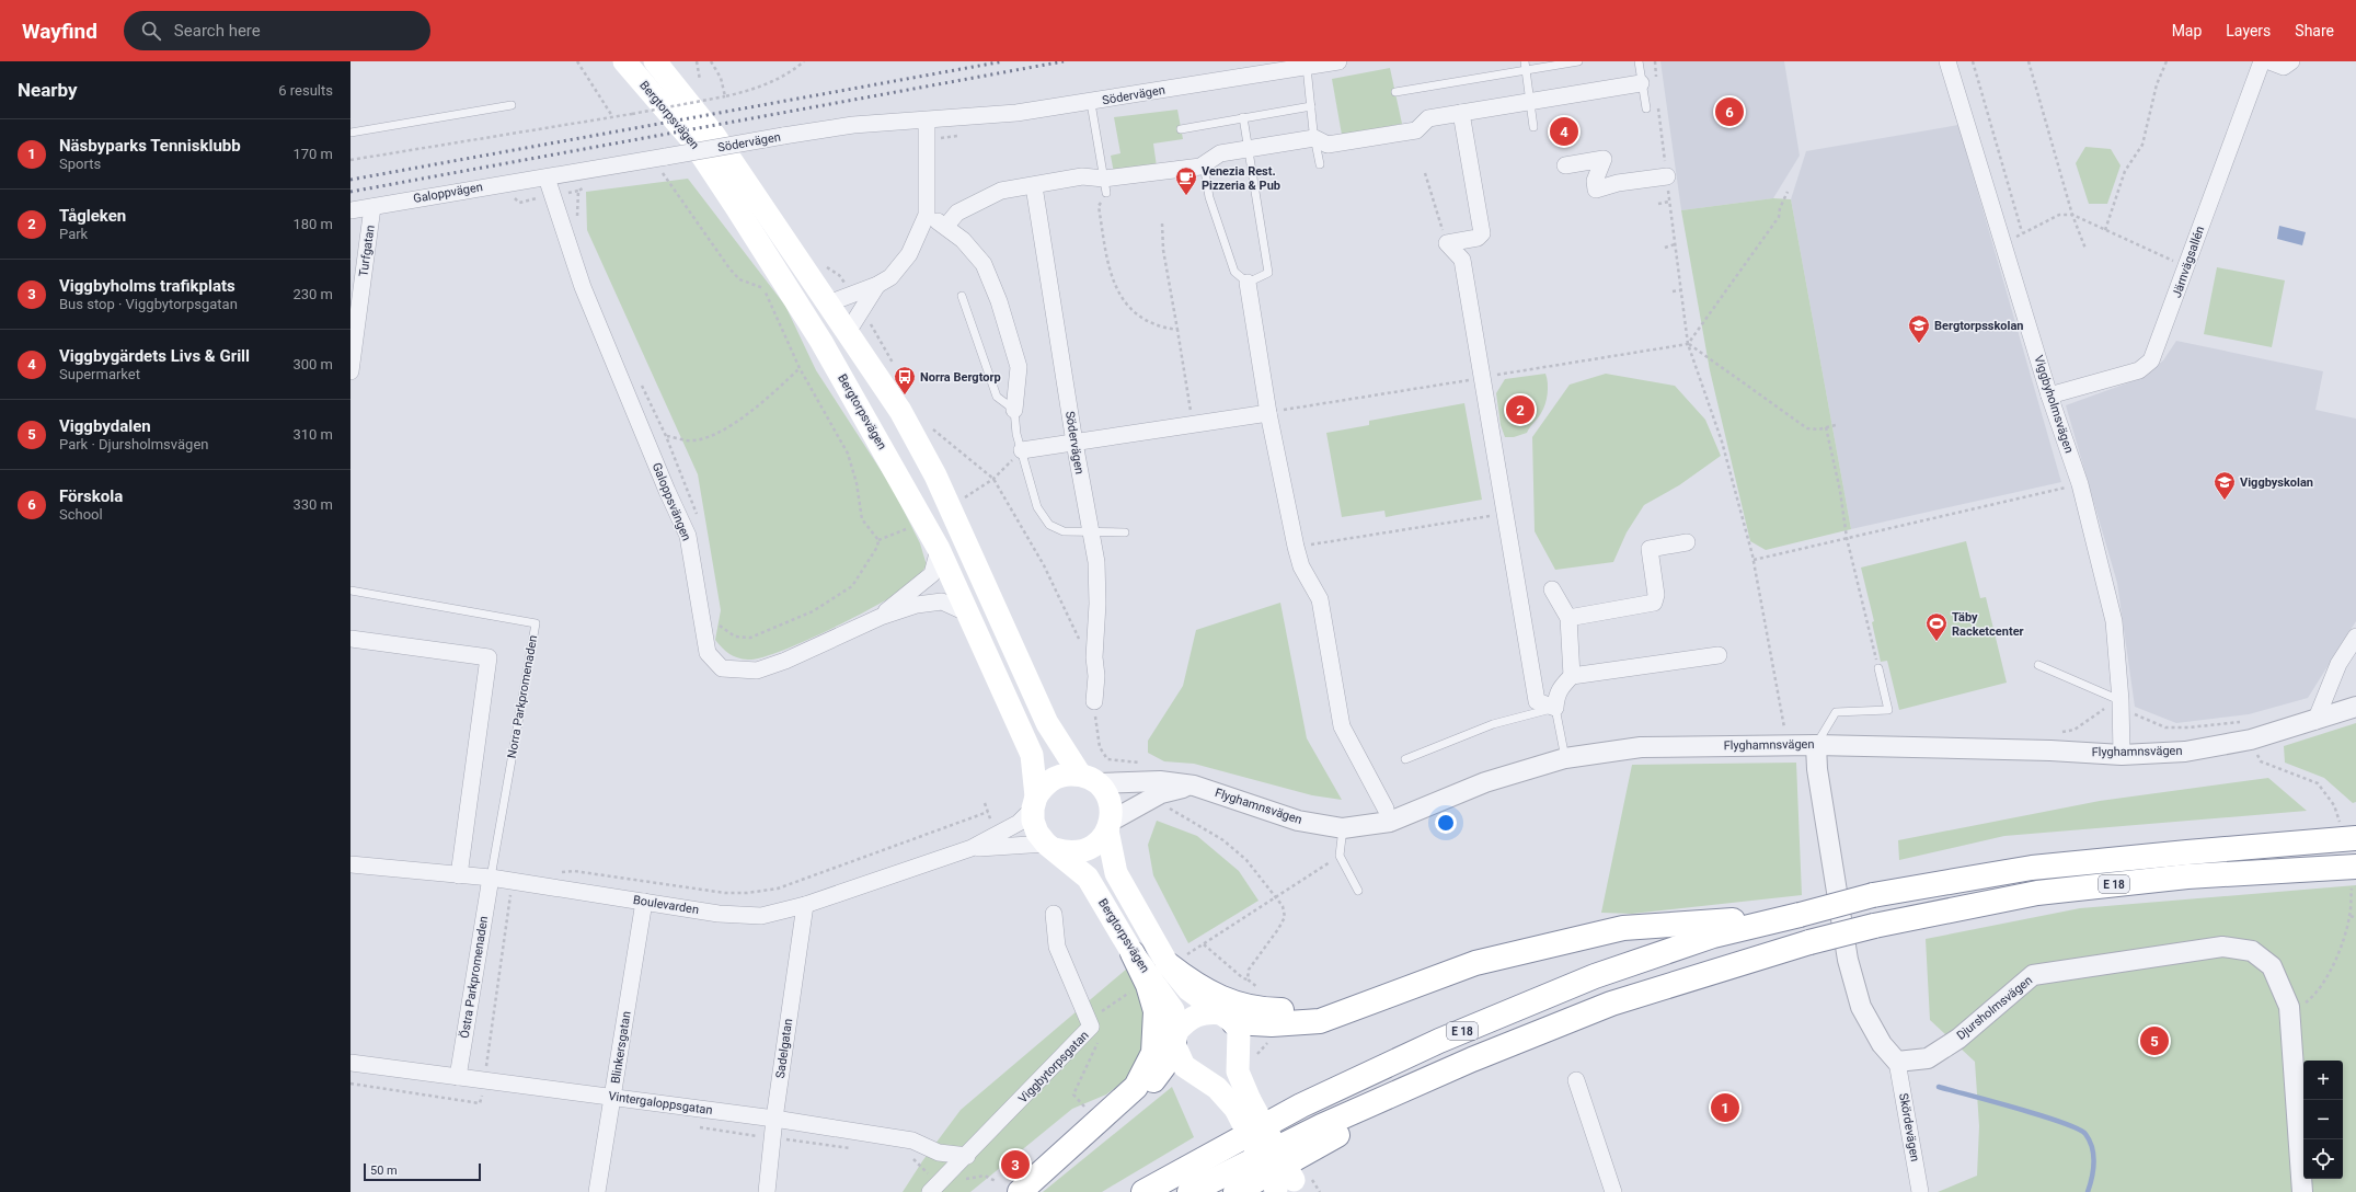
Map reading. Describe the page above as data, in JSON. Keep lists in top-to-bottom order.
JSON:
{
  "streets": {
    "highway": ["E 18"],
    "main road": ["Bergtorpsvägen"],
    "street": [
      "Södervägen",
      "Galoppvägen",
      "Turfgatan",
      "Järnvägsallén",
      "Viggbyholmsvägen",
      "Galoppsvängen",
      "Flyghamnsvägen",
      "Boulevarden",
      "Östra Parkpromenaden",
      "Djursholmsvägen",
      "Blinkersgatan",
      "Sadelgatan",
      "Viggbytorpsgatan",
      "Vintergaloppsgatan",
      "Skördevägen"
    ],
    "lane": ["Norra Parkpromenaden"]
  },
  "crossings": [
    ["Södervägen", "Galoppvägen"],
    ["Södervägen", "Galoppsvängen"],
    ["Bergtorpsvägen", "Galoppsvängen"],
    ["Bergtorpsvägen", "Flyghamnsvägen"],
    ["Bergtorpsvägen", "Boulevarden"],
    ["Galoppvägen", "Turfgatan"],
    ["Galoppvägen", "Galoppsvängen"],
    ["Järnvägsallén", "Viggbyholmsvägen"],
    ["Viggbyholmsvägen", "Flyghamnsvägen"],
    ["Norra Parkpromenaden", "Boulevarden"],
    ["Norra Parkpromenaden", "Östra Parkpromenaden"],
    ["Flyghamnsvägen", "Boulevarden"],
    ["Boulevarden", "Östra Parkpromenaden"],
    ["Boulevarden", "Blinkersgatan"],
    ["Boulevarden", "Sadelgatan"],
    ["Östra Parkpromenaden", "Vintergaloppsgatan"],
    ["Djursholmsvägen", "Skördevägen"],
    ["Blinkersgatan", "Vintergaloppsgatan"],
    ["Sadelgatan", "Vintergaloppsgatan"],
    ["Viggbytorpsgatan", "Vintergaloppsgatan"]
  ],
  "places": {
    "cafe": ["Venezia Rest. Pizzeria & Pub"],
    "school or university": ["Bergtorpsskolan", "Viggbyskolan"],
    "bus stop": ["Norra Bergtorp"],
    "sports": ["Täby Racketcenter"]
  },
  "scale_bar": "50 m",
  "page": {
    "header": "Wayfind",
    "search": "Search here",
    "nav": ["Map", "Layers", "Share"],
    "heading": ["Nearby", "6 results"],
    "pins": [
      "6",
      "4",
      "2",
      "5",
      "1",
      "3"
    ],
    "list": [
      {
        "mark": "1",
        "name": "Näsbyparks Tennisklubb",
        "note": "Sports",
        "value": "170 m"
      },
      {
        "mark": "2",
        "name": "Tågleken",
        "note": "Park",
        "value": "180 m"
      },
      {
        "mark": "3",
        "name": "Viggbyholms trafikplats",
        "note": "Bus stop · Viggbytorpsgatan",
        "value": "230 m"
      },
      {
        "mark": "4",
        "name": "Viggbygärdets Livs & Grill",
        "note": "Supermarket",
        "value": "300 m"
      },
      {
        "mark": "5",
        "name": "Viggbydalen",
        "note": "Park · Djursholmsvägen",
        "value": "310 m"
      },
      {
        "mark": "6",
        "name": "Förskola",
        "note": "School",
        "value": "330 m"
      }
    ],
    "map_buttons": ["+", "−"],
    "scale": "50 m"
  }
}
